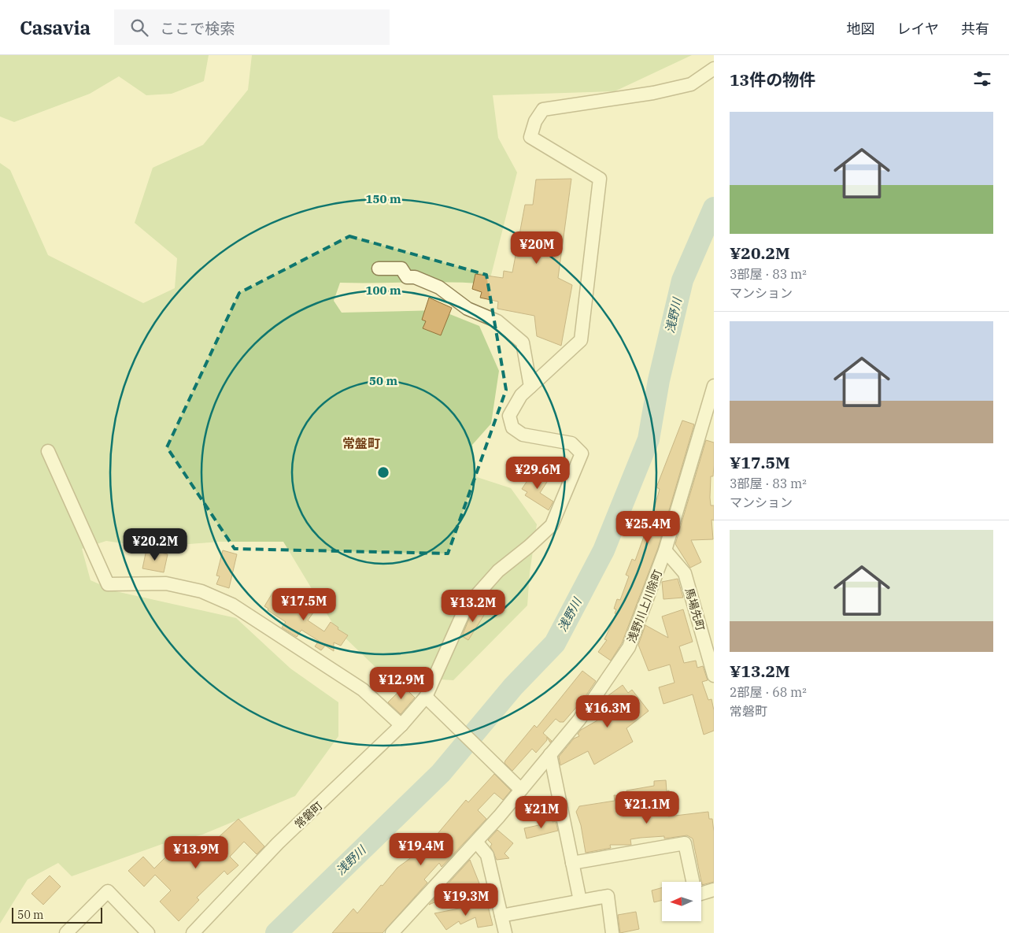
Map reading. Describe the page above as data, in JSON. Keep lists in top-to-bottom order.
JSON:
{
  "streets": {
    "street": ["浅野川上川除町", "馬場先町", "常磐町"]
  },
  "crossings": [
    ["浅野川上川除町", "馬場先町"]
  ],
  "districts": ["常盤町"],
  "water": ["浅野川"],
  "scale_bar": "50 m",
  "north": "left",
  "page": {
    "header": "Casavia",
    "search": "ここで検索",
    "nav": ["地図", "レイヤ", "共有"],
    "heading": "13件の物件",
    "list": [
      {
        "name": "¥20.2M",
        "note": "3部屋 · 83 m² · マンション"
      },
      {
        "name": "¥17.5M",
        "note": "3部屋 · 83 m² · マンション"
      },
      {
        "name": "¥13.2M",
        "note": "2部屋 · 68 m² · 常磐町"
      }
    ],
    "price": [
      "¥20M",
      "¥29.6M",
      "¥25.4M",
      "¥20.2M",
      "¥17.5M",
      "¥13.2M",
      "¥12.9M",
      "¥16.3M",
      "¥21.1M",
      "¥21M",
      "¥19.4M",
      "¥13.9M",
      "¥19.3M"
    ],
    "scale": "50 m"
  },
  "rings": ["150 m", "100 m", "50 m"]
}
